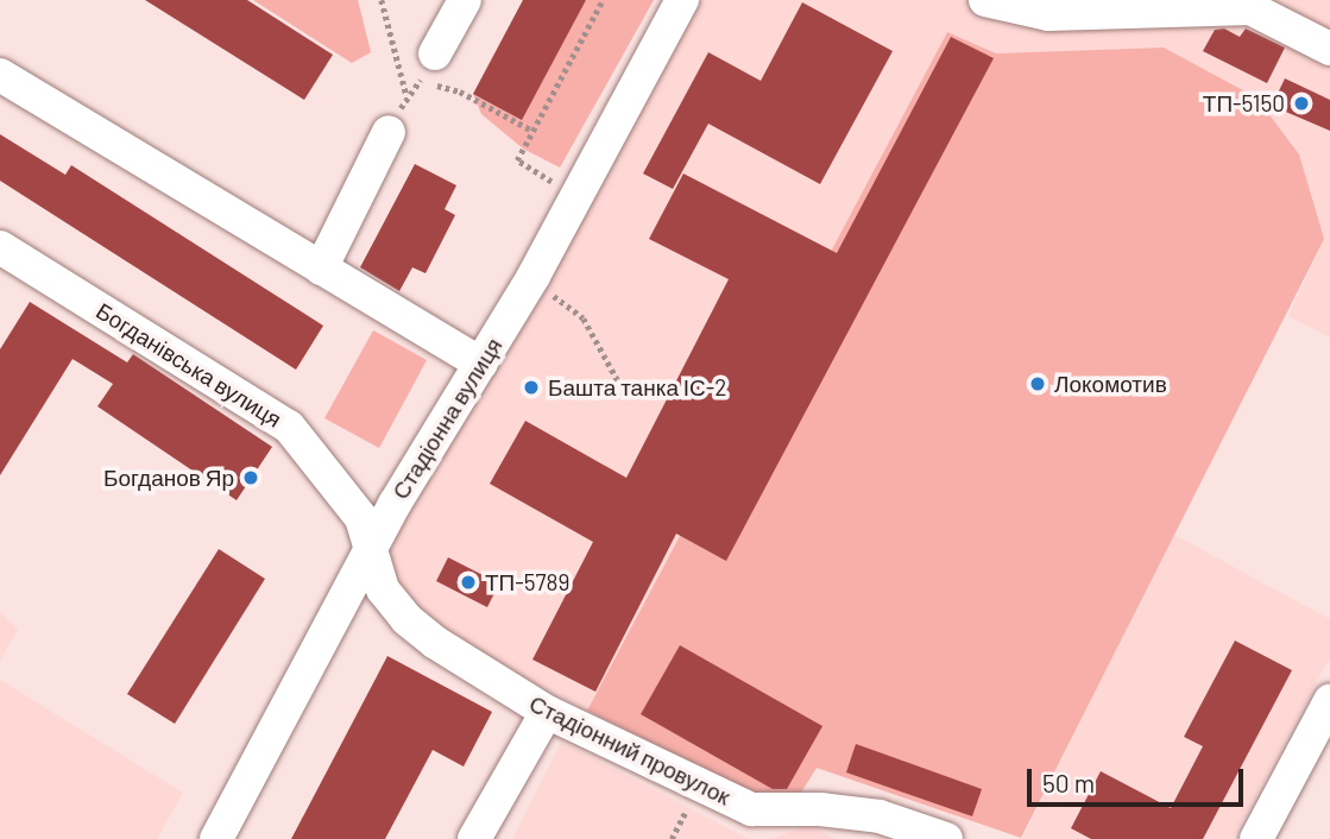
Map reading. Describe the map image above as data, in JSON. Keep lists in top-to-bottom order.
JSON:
{
  "streets": {
    "street": ["Богданівська вулиця", "Стадіонна вулиця", "Стадіонний провулок"]
  },
  "crossings": [
    ["Богданівська вулиця", "Стадіонна вулиця"],
    ["Богданівська вулиця", "Стадіонний провулок"],
    ["Стадіонна вулиця", "Стадіонний провулок"]
  ],
  "places": [
    "ТП-5150",
    "Локомотив",
    "Башта танка ІС-2",
    "Богданов Яр",
    "ТП-5789"
  ],
  "scale_bar": "50 m"
}
